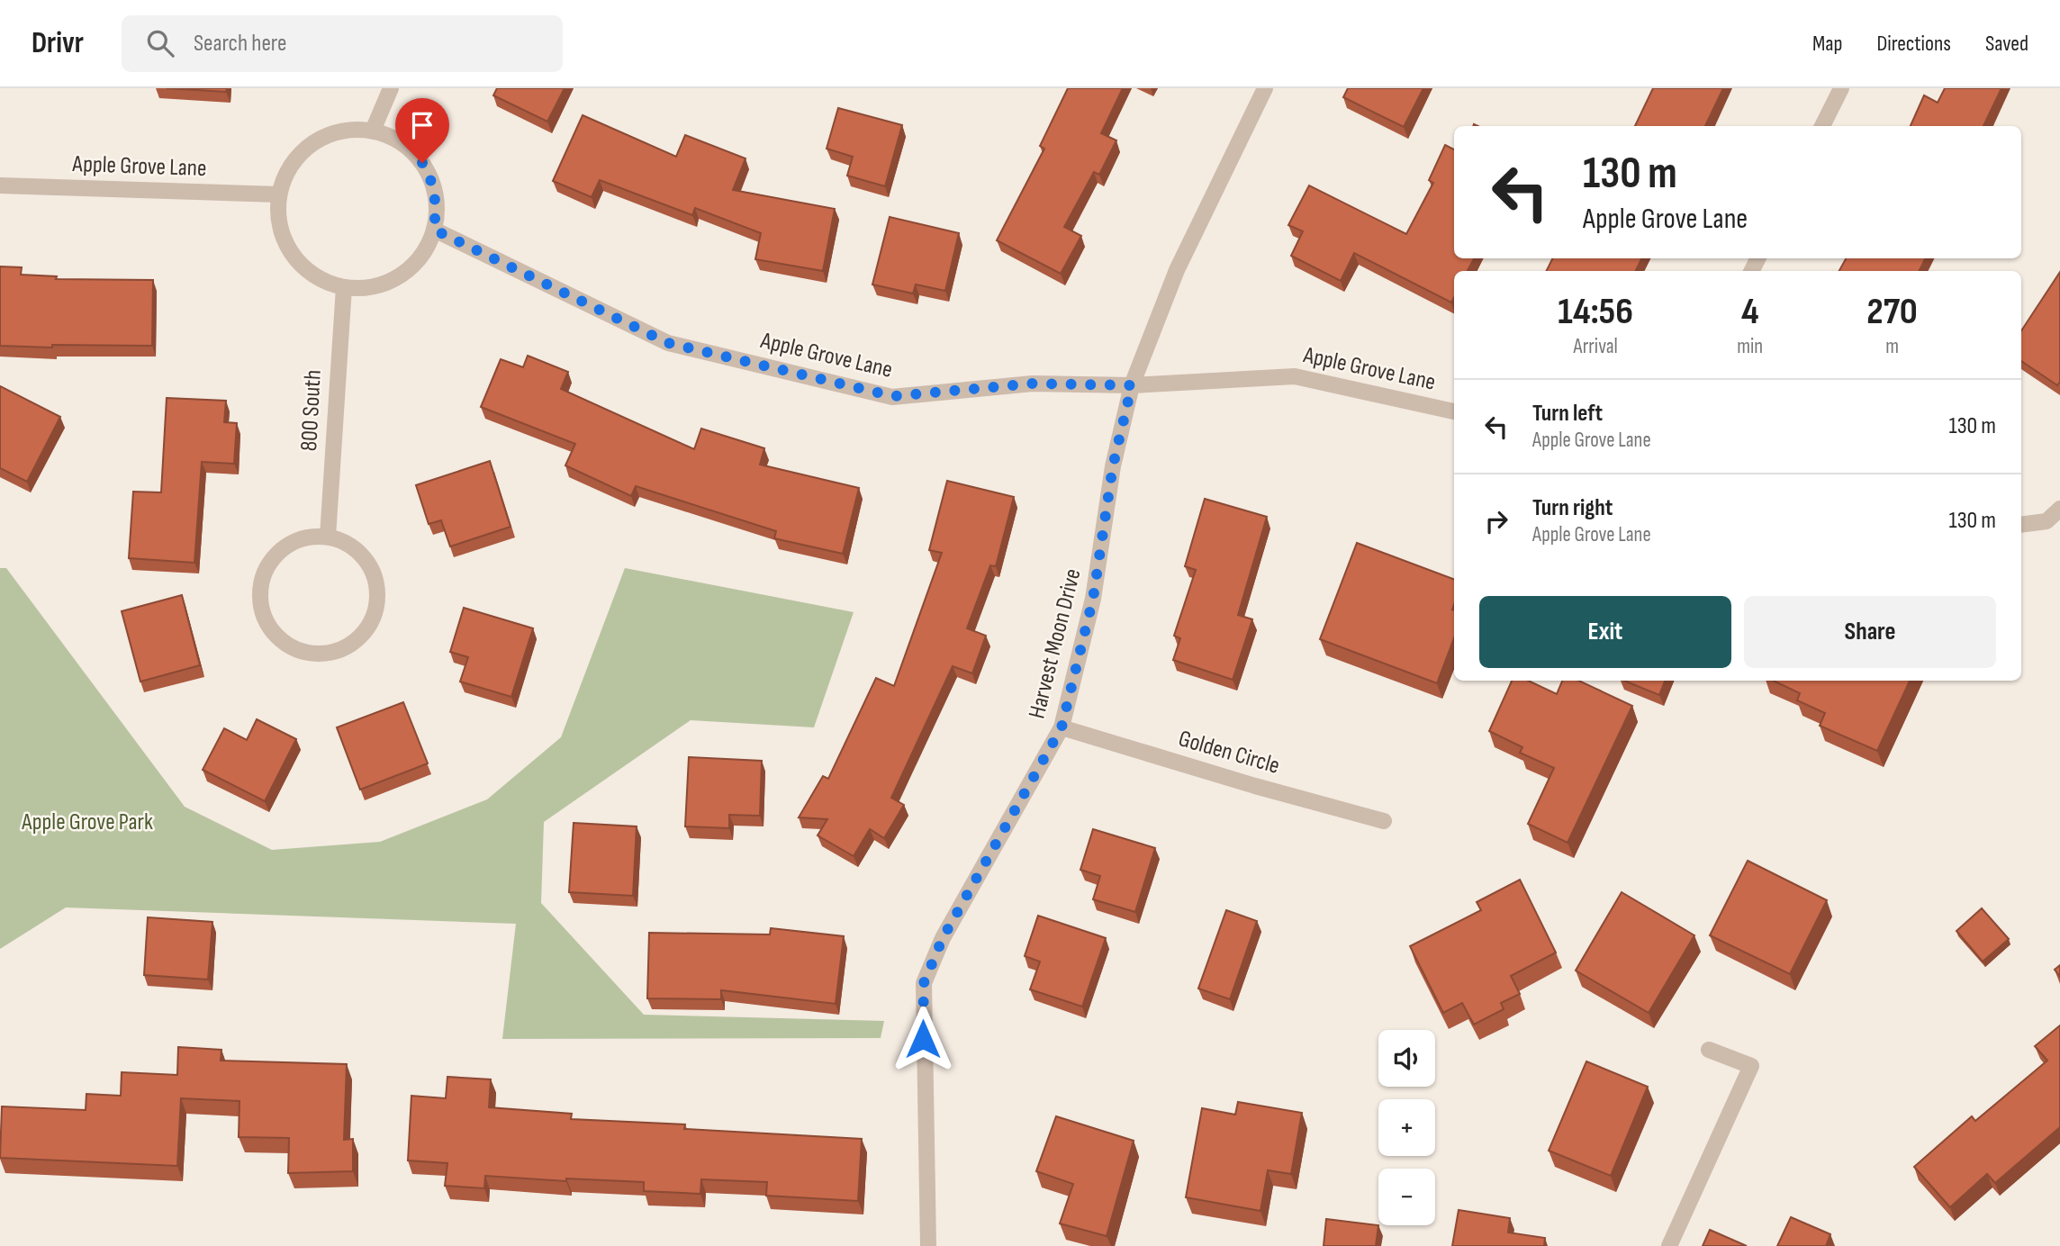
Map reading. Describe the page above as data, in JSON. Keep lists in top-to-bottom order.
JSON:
{
  "streets": {
    "street": [
      "Apple Grove Lane",
      "800 South",
      "Harvest Moon Drive",
      "Golden Circle"
    ]
  },
  "crossings": [
    ["Apple Grove Lane", "800 South"],
    ["Apple Grove Lane", "Harvest Moon Drive"],
    ["Harvest Moon Drive", "Golden Circle"]
  ],
  "parks": ["Apple Grove Park"],
  "page": {
    "header": "Drivr",
    "search": "Search here",
    "nav": ["Map", "Directions", "Saved"],
    "turn": ["130 m", "Apple Grove Lane"],
    "eta": [
      "14:56",
      "Arrival",
      "4",
      "min",
      "270",
      "m"
    ],
    "list": [
      {
        "name": "Turn left",
        "note": "Apple Grove Lane",
        "value": "130 m"
      },
      {
        "name": "Turn right",
        "note": "Apple Grove Lane",
        "value": "130 m"
      }
    ],
    "buttons": ["Exit", "Share"],
    "map_buttons": ["+", "−"]
  }
}
